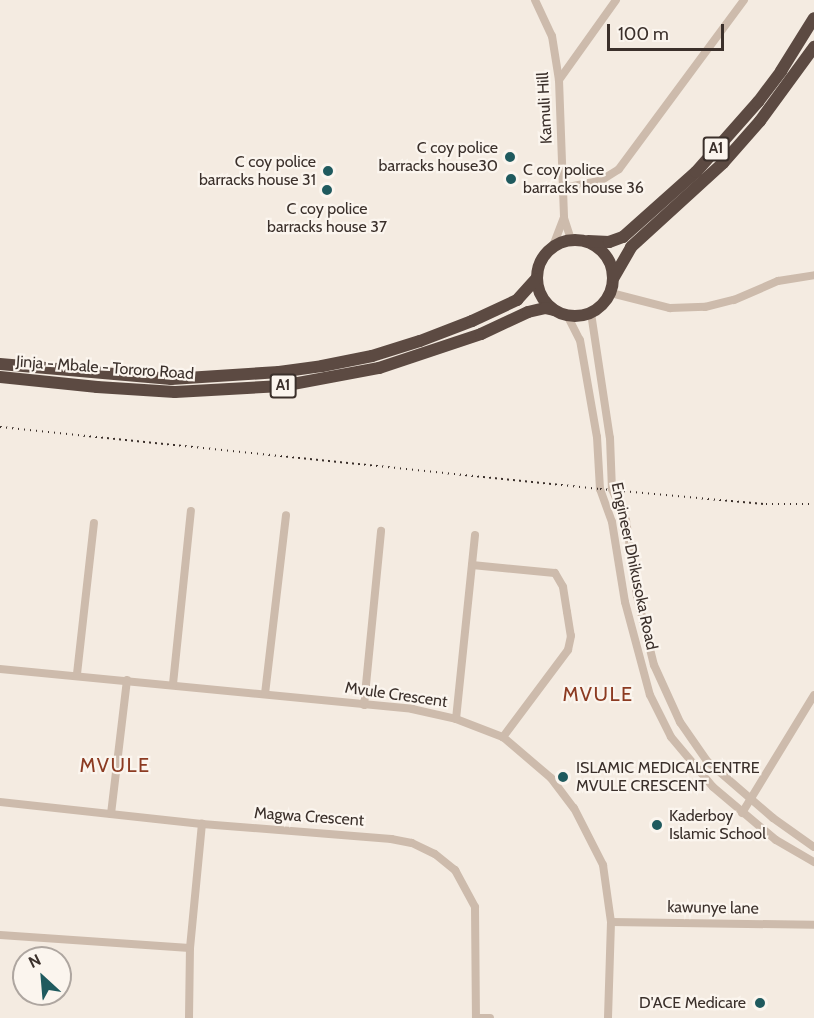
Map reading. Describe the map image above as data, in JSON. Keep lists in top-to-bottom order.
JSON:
{
  "streets": {
    "highway": ["A1", "Jinja - Mbale - Tororo Road"],
    "street": [
      "Kamuli Hill",
      "Engineer Dhikusoka Road",
      "Mvule Crescent",
      "Magwa Crescent",
      "kawunye lane"
    ]
  },
  "crossings": [
    ["Kamuli Hill", "A1"],
    ["Kamuli Hill", "Jinja - Mbale - Tororo Road"],
    ["Kamuli Hill", "Engineer Dhikusoka Road"],
    ["A1", "Jinja - Mbale - Tororo Road"],
    ["A1", "Engineer Dhikusoka Road"],
    ["Jinja - Mbale - Tororo Road", "Engineer Dhikusoka Road"],
    ["Mvule Crescent", "kawunye lane"]
  ],
  "districts": ["MVULE", "MVULE"],
  "places": [
    "C coy police barracks house30",
    "C coy police barracks house 31",
    "C coy police barracks house 36",
    "C coy police barracks house 37",
    "ISLAMIC MEDICALCENTRE MVULE CRESCENT",
    "Kaderboy Islamic School",
    "D'ACE Medicare"
  ],
  "scale_bar": "100 m",
  "north": "top left"
}
